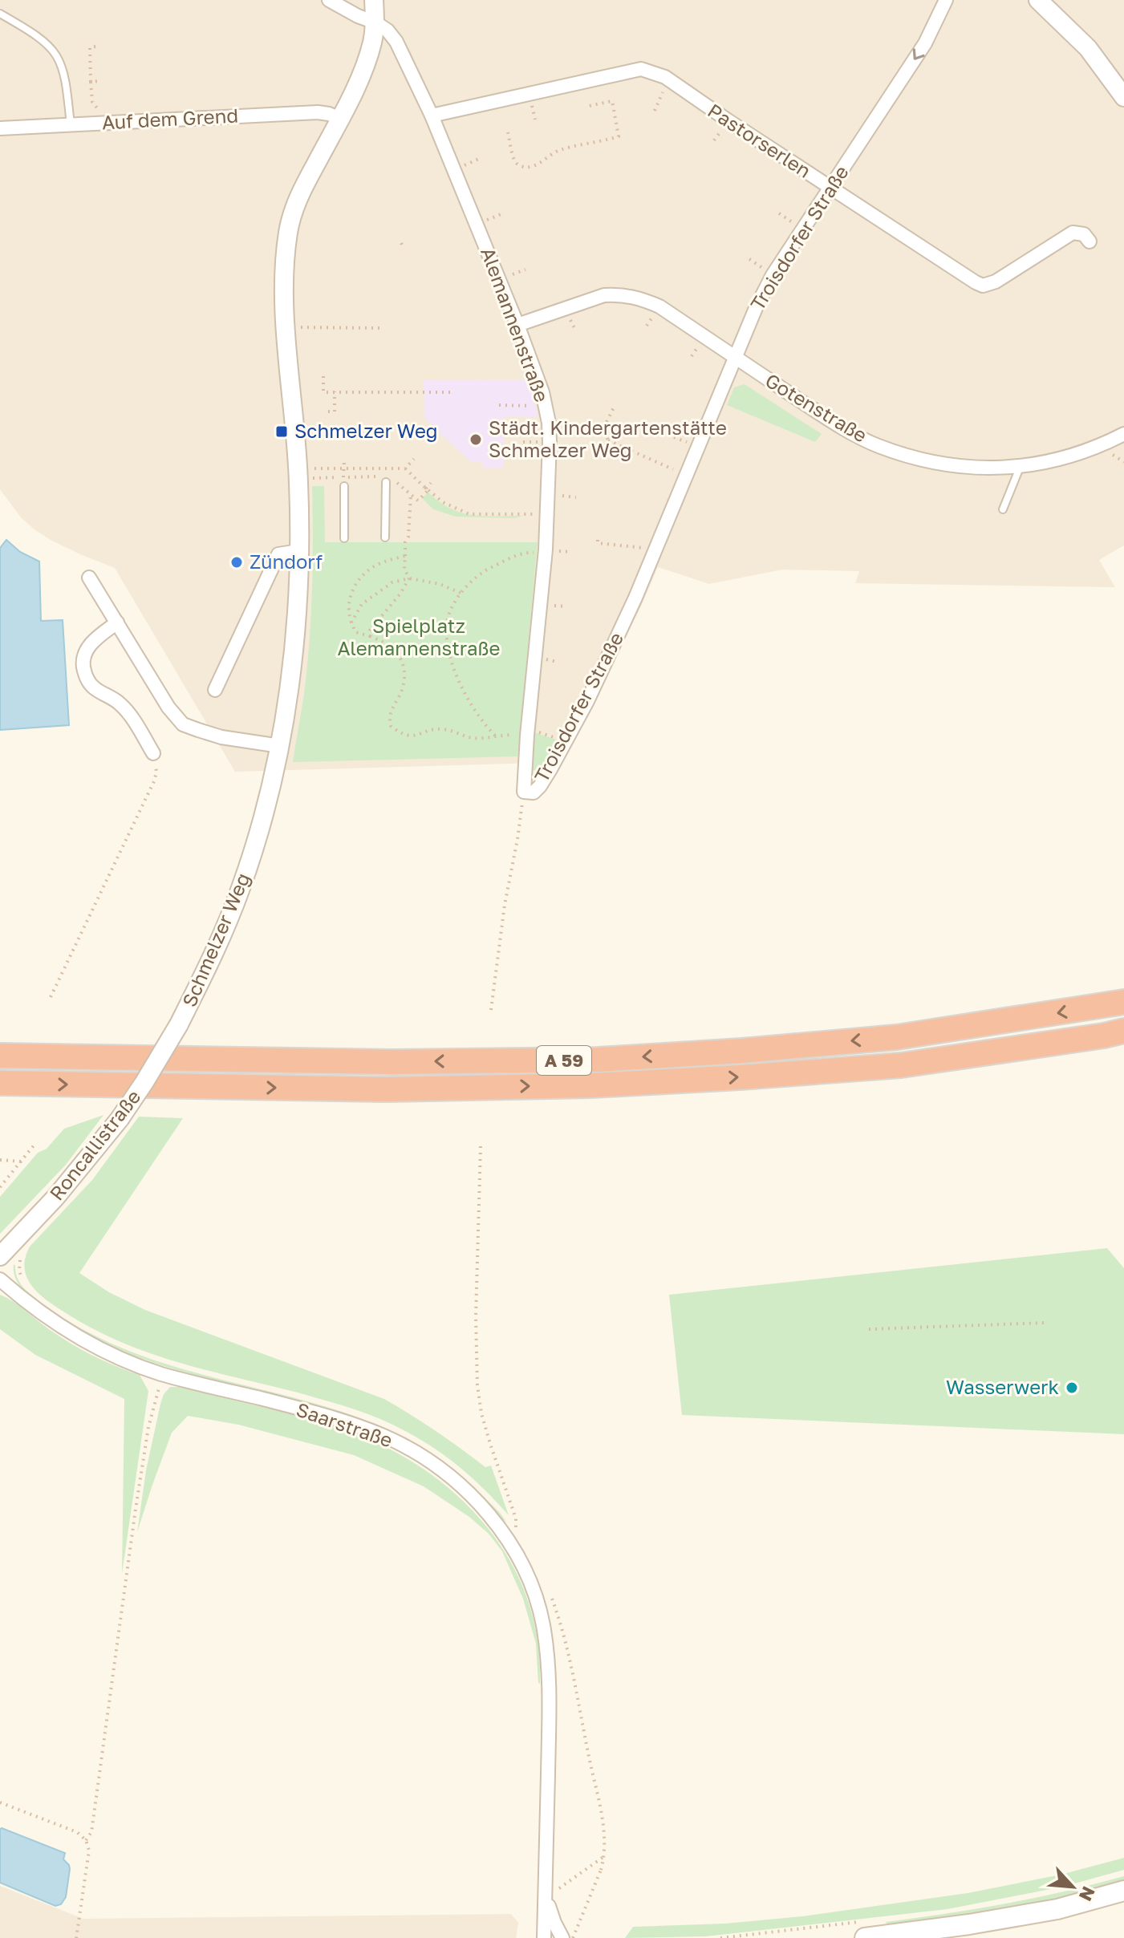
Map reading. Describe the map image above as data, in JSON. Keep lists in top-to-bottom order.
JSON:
{
  "streets": {
    "highway": ["A 59"],
    "street": [
      "Auf dem Grend",
      "Pastorserlen",
      "Troisdorfer Straße",
      "Alemannenstraße",
      "Gotenstraße",
      "Schmelzer Weg",
      "Roncallistraße",
      "Saarstraße"
    ]
  },
  "crossings": [
    ["Auf dem Grend", "Schmelzer Weg"],
    ["Pastorserlen", "Troisdorfer Straße"],
    ["Pastorserlen", "Alemannenstraße"],
    ["Troisdorfer Straße", "Alemannenstraße"],
    ["Troisdorfer Straße", "Gotenstraße"],
    ["Alemannenstraße", "Gotenstraße"],
    ["Alemannenstraße", "Schmelzer Weg"],
    ["Schmelzer Weg", "Roncallistraße"]
  ],
  "parks": ["Spielplatz Alemannenstraße"],
  "places": {
    "transit": ["Schmelzer Weg"],
    "other": ["Städt. Kindergartenstätte Schmelzer Weg", "Zündorf", "Wasserwerk"]
  },
  "north": "bottom right"
}
